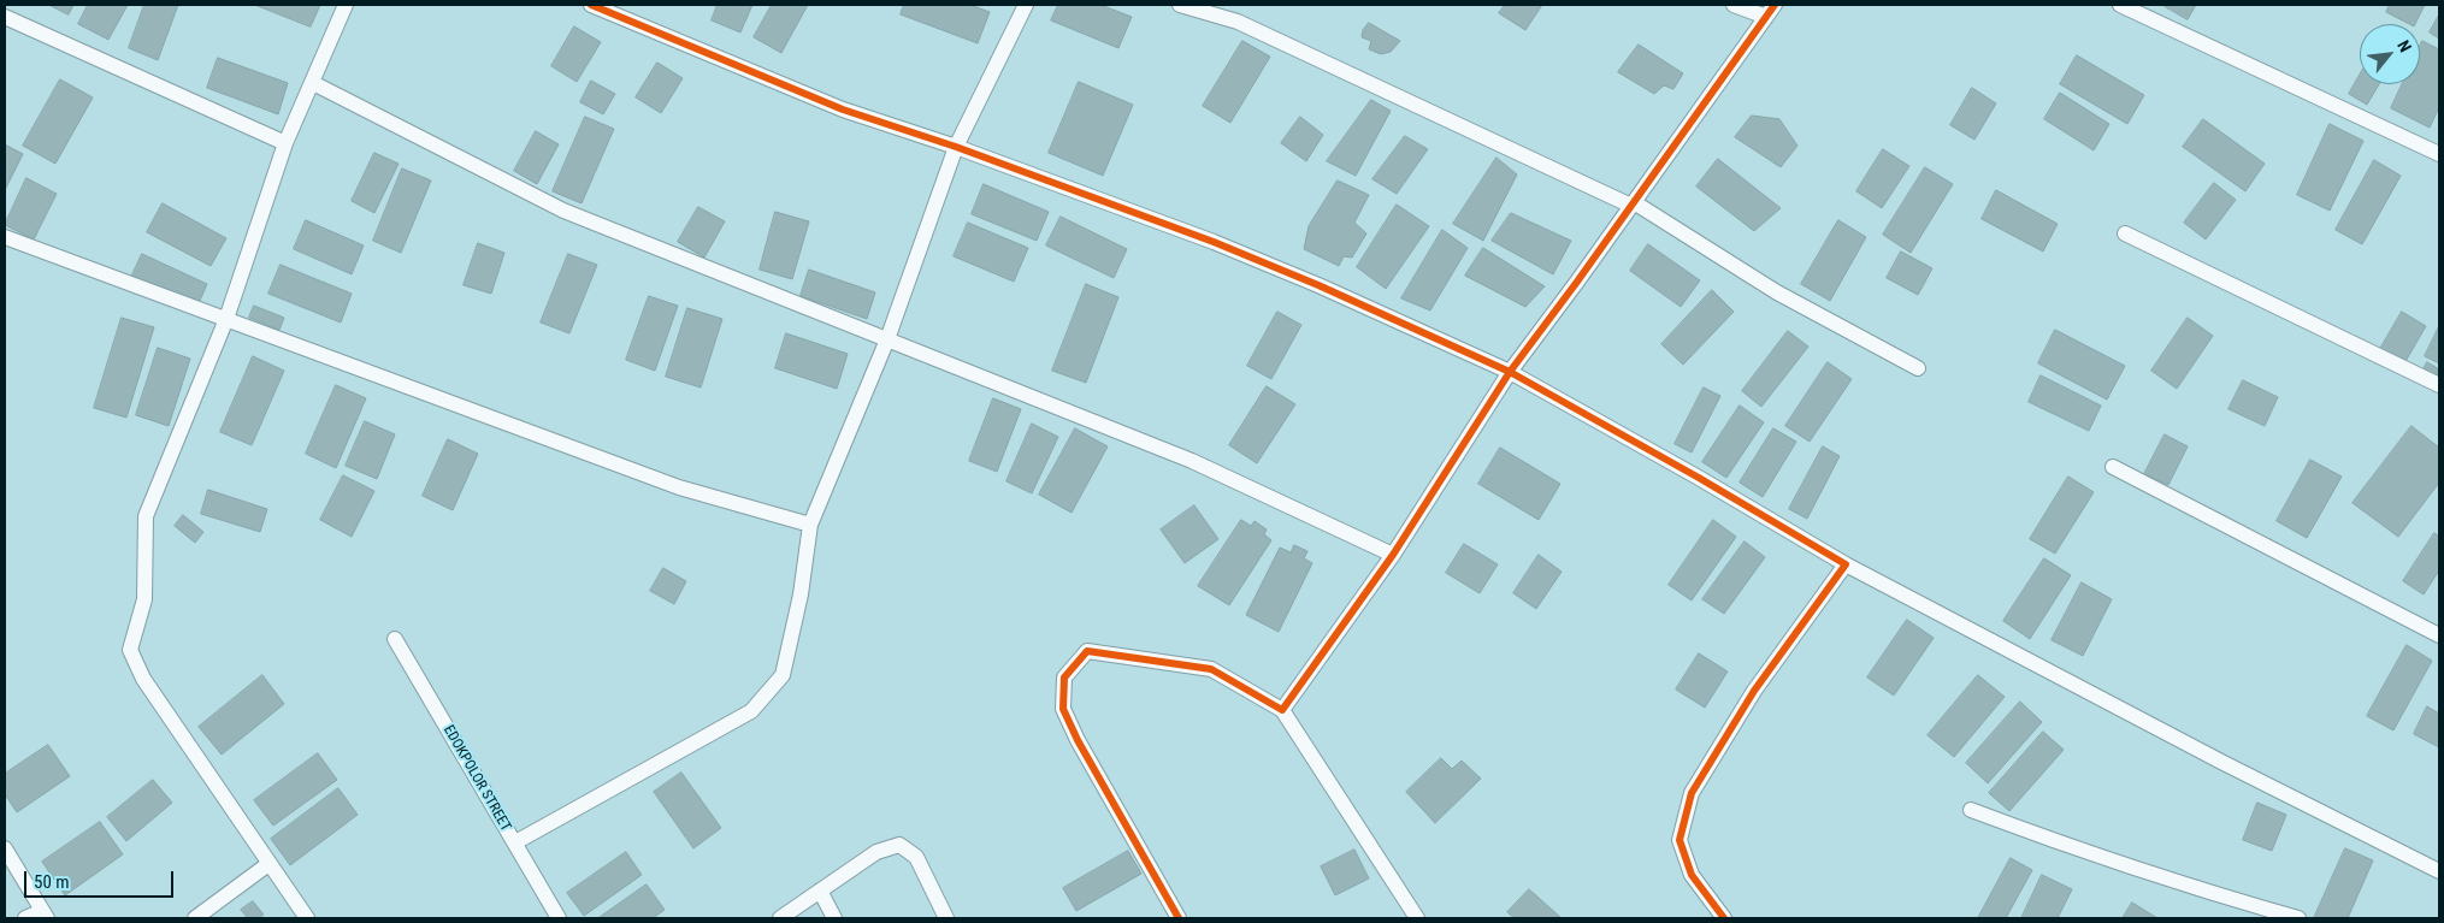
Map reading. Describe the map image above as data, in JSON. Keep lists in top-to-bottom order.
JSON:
{
  "streets": {
    "street": ["EDOKPOLOR STREET"]
  },
  "scale_bar": "50 m",
  "north": "top right"
}
